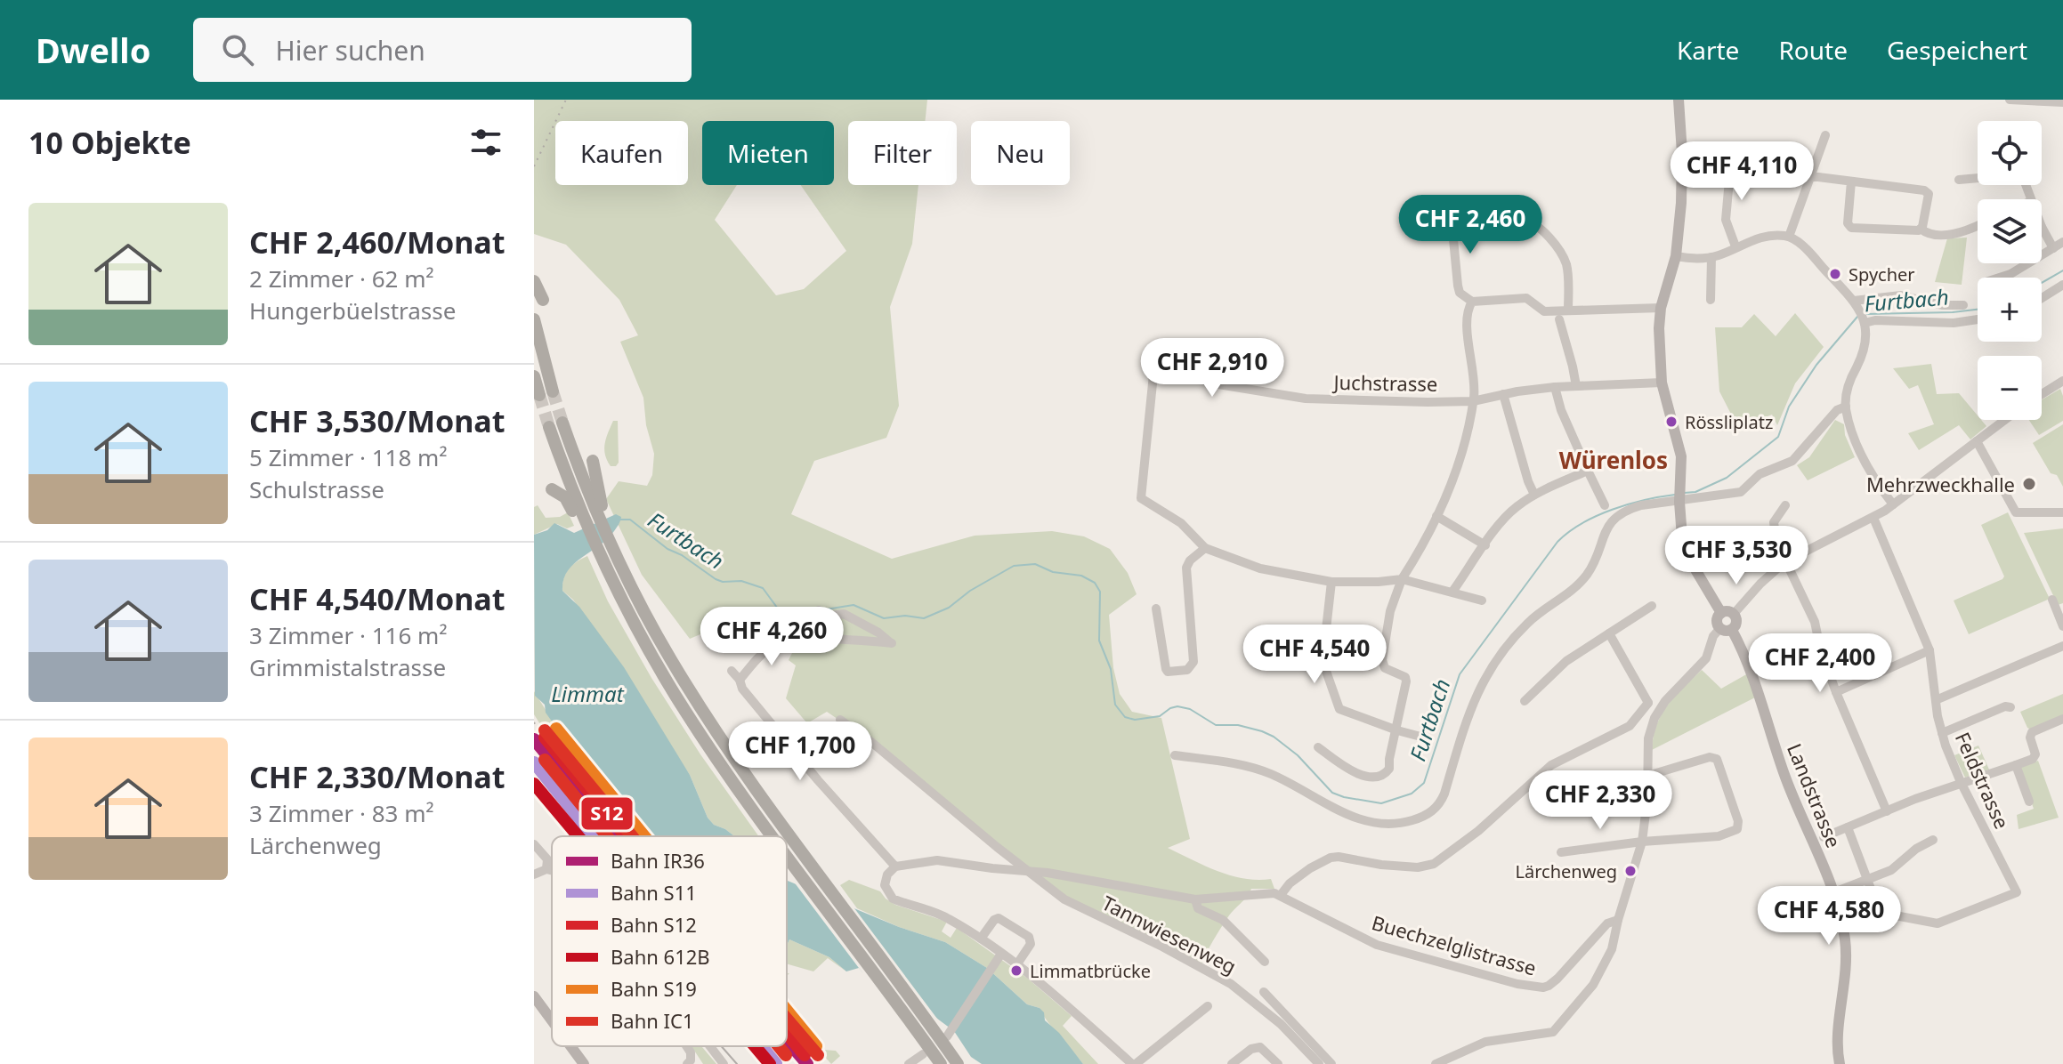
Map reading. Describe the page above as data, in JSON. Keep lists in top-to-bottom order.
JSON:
{
  "streets": {
    "main road": ["Landstrasse"],
    "street": [
      "Juchstrasse",
      "Feldstrasse",
      "Tannwiesenweg",
      "Buechzelglistrasse"
    ]
  },
  "crossings": [
    ["Tannwiesenweg", "Buechzelglistrasse"]
  ],
  "districts": ["Würenlos"],
  "water": ["Furtbach", "Limmat"],
  "places": [
    "Spycher",
    "Rössliplatz",
    "Mehrzweckhalle",
    "Lärchenweg",
    "Limmatbrücke"
  ],
  "lines": [
    "rail line S19",
    "rail line IC1",
    "rail line S12",
    "rail line IR36",
    "rail line S11",
    "rail line 612B"
  ],
  "legend": [
    "Bahn IR36",
    "Bahn S11",
    "Bahn S12",
    "Bahn 612B",
    "Bahn S19",
    "Bahn IC1"
  ],
  "page": {
    "header": "Dwello",
    "search": "Hier suchen",
    "nav": ["Karte", "Route", "Gespeichert"],
    "heading": "10 Objekte",
    "map_buttons": ["+", "−"],
    "chip": [
      "Kaufen",
      "Mieten",
      "Filter",
      "Neu"
    ],
    "price": [
      "CHF 4,110",
      "CHF 2,460",
      "CHF 2,910",
      "CHF 3,530",
      "CHF 4,260",
      "CHF 4,540",
      "CHF 2,400",
      "CHF 1,700",
      "CHF 2,330",
      "CHF 4,580"
    ],
    "list": [
      {
        "name": "CHF 2,460/Monat",
        "note": "2 Zimmer · 62 m² · Hungerbüelstrasse"
      },
      {
        "name": "CHF 3,530/Monat",
        "note": "5 Zimmer · 118 m² · Schulstrasse"
      },
      {
        "name": "CHF 4,540/Monat",
        "note": "3 Zimmer · 116 m² · Grimmistalstrasse"
      },
      {
        "name": "CHF 2,330/Monat",
        "note": "3 Zimmer · 83 m² · Lärchenweg"
      }
    ]
  }
}
